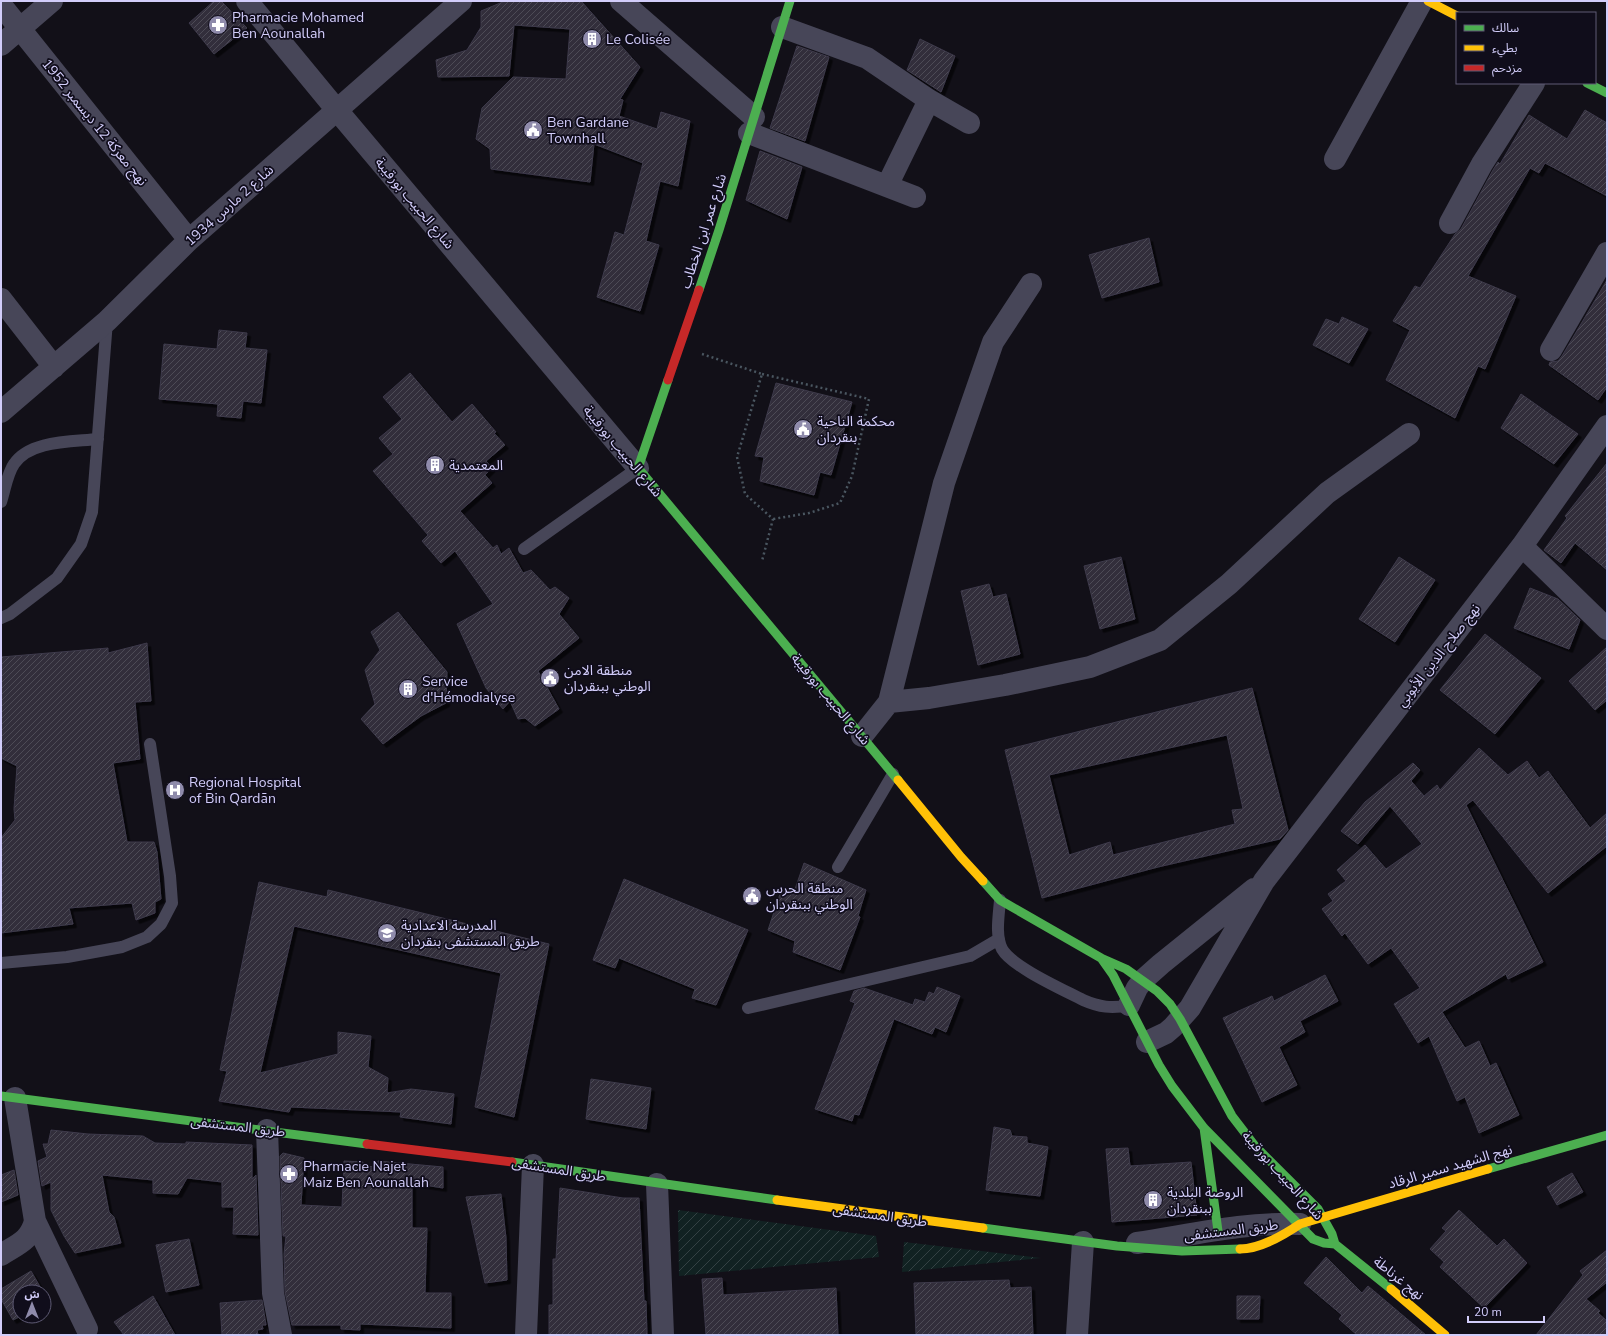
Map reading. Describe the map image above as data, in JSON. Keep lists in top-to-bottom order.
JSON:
{
  "streets": {
    "main road": [
      "شارع الحبيب بورقيبة",
      "شارع عمر ابن الخطاب",
      "طريق المستشفى",
      "نهج الشهيد سمير الرقاد",
      "نهج غرناطة"
    ],
    "street": ["نهج معركة 12 ديسمبر 1952", "شارع 2 مارس 1934", "نهج صلاح الدين الأيوبي"]
  },
  "crossings": [
    ["نهج معركة 12 ديسمبر 1952", "شارع 2 مارس 1934"],
    ["شارع الحبيب بورقيبة", "شارع 2 مارس 1934"],
    ["شارع الحبيب بورقيبة", "شارع عمر ابن الخطاب"],
    ["شارع الحبيب بورقيبة", "طريق المستشفى"],
    ["شارع الحبيب بورقيبة", "نهج الشهيد سمير الرقاد"],
    ["شارع الحبيب بورقيبة", "نهج غرناطة"],
    ["طريق المستشفى", "نهج الشهيد سمير الرقاد"]
  ],
  "places": {
    "pharmacy": ["Pharmacie Mohamed Ben Aounallah", "Pharmacie Najet Maiz Ben Aounallah"],
    "building": [
      "Le Colisée",
      "المعتمدية",
      "Service d'Hémodialyse",
      "الروضة البلدية ببنقردان"
    ],
    "public building": [
      "Ben Gardane Townhall",
      "محكمة الناحية بنقردان",
      "منطقة الامن الوطني ببنقردان",
      "منطقة الحرس الوطني ببنقردان"
    ],
    "hospital": ["Regional Hospital of Bin Qardān"],
    "school or university": ["المدرسة الاعدادية طريق المستشفى بنقردان"]
  },
  "legend": ["سالك", "بطيء", "مزدحم"],
  "scale_bar": "20 m",
  "north": "top"
}
